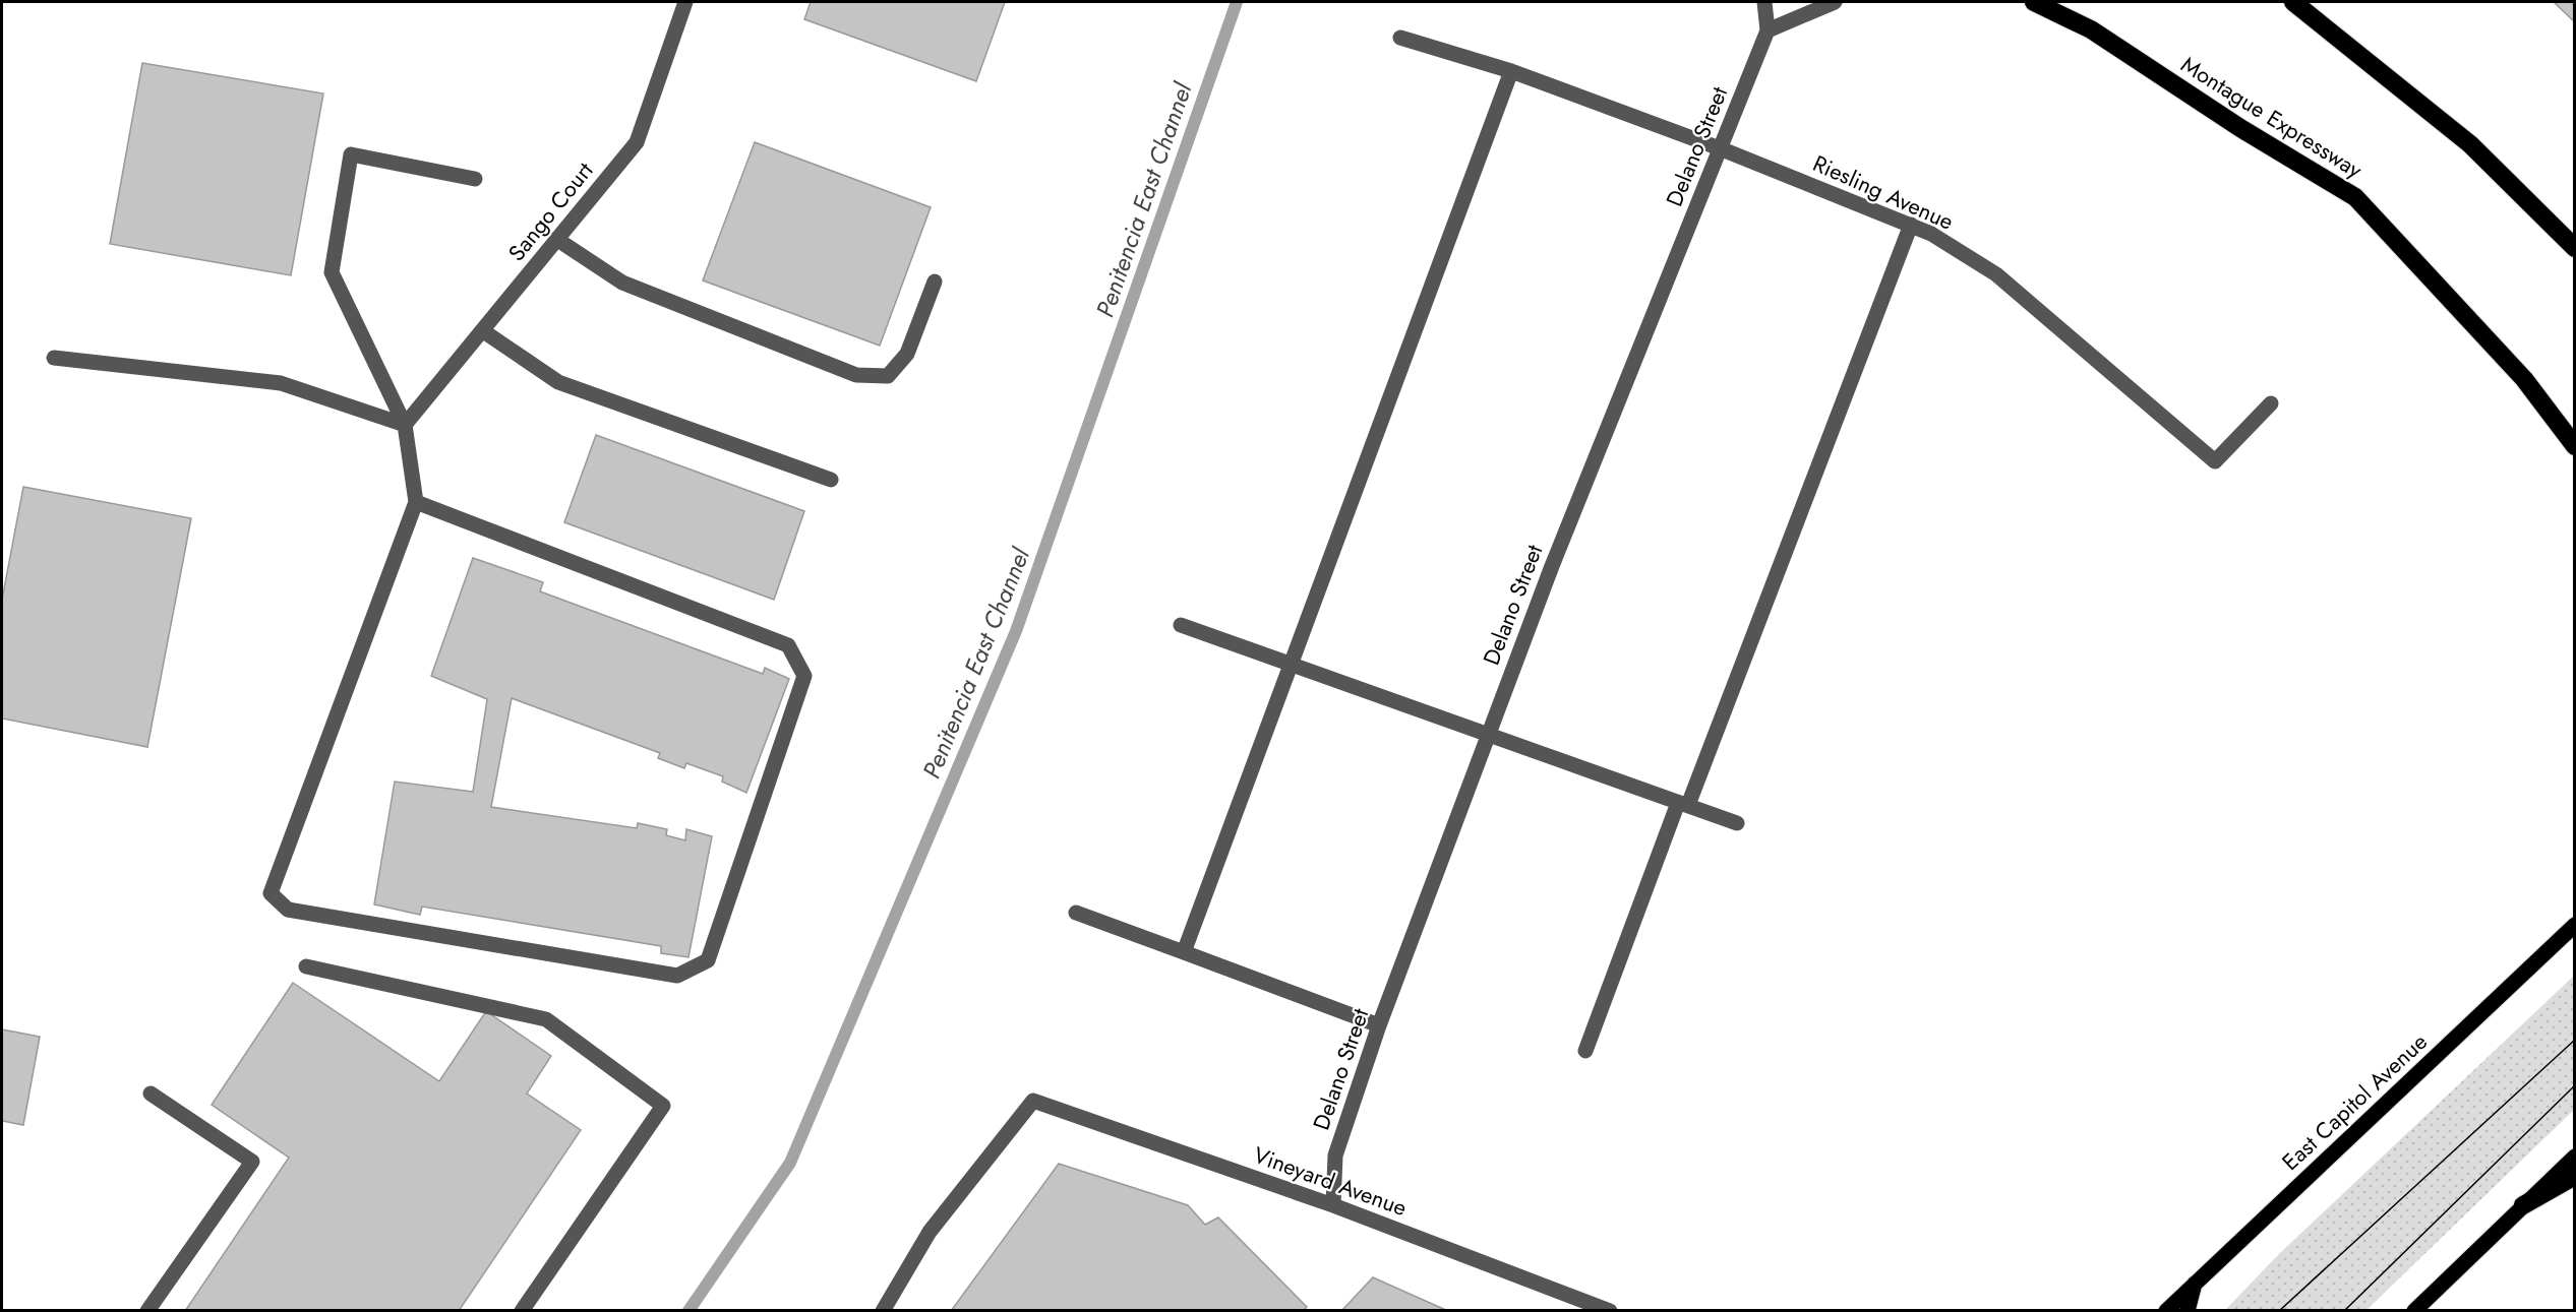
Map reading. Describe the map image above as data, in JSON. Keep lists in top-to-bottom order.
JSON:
{
  "streets": {
    "highway": ["Montague Expressway"],
    "main road": ["East Capitol Avenue"],
    "street": [
      "Delano Street",
      "Riesling Avenue",
      "Sango Court",
      "Vineyard Avenue"
    ]
  },
  "crossings": [
    ["Delano Street", "Riesling Avenue"],
    ["Delano Street", "Vineyard Avenue"]
  ],
  "water": ["Penitencia East Channel"]
}
